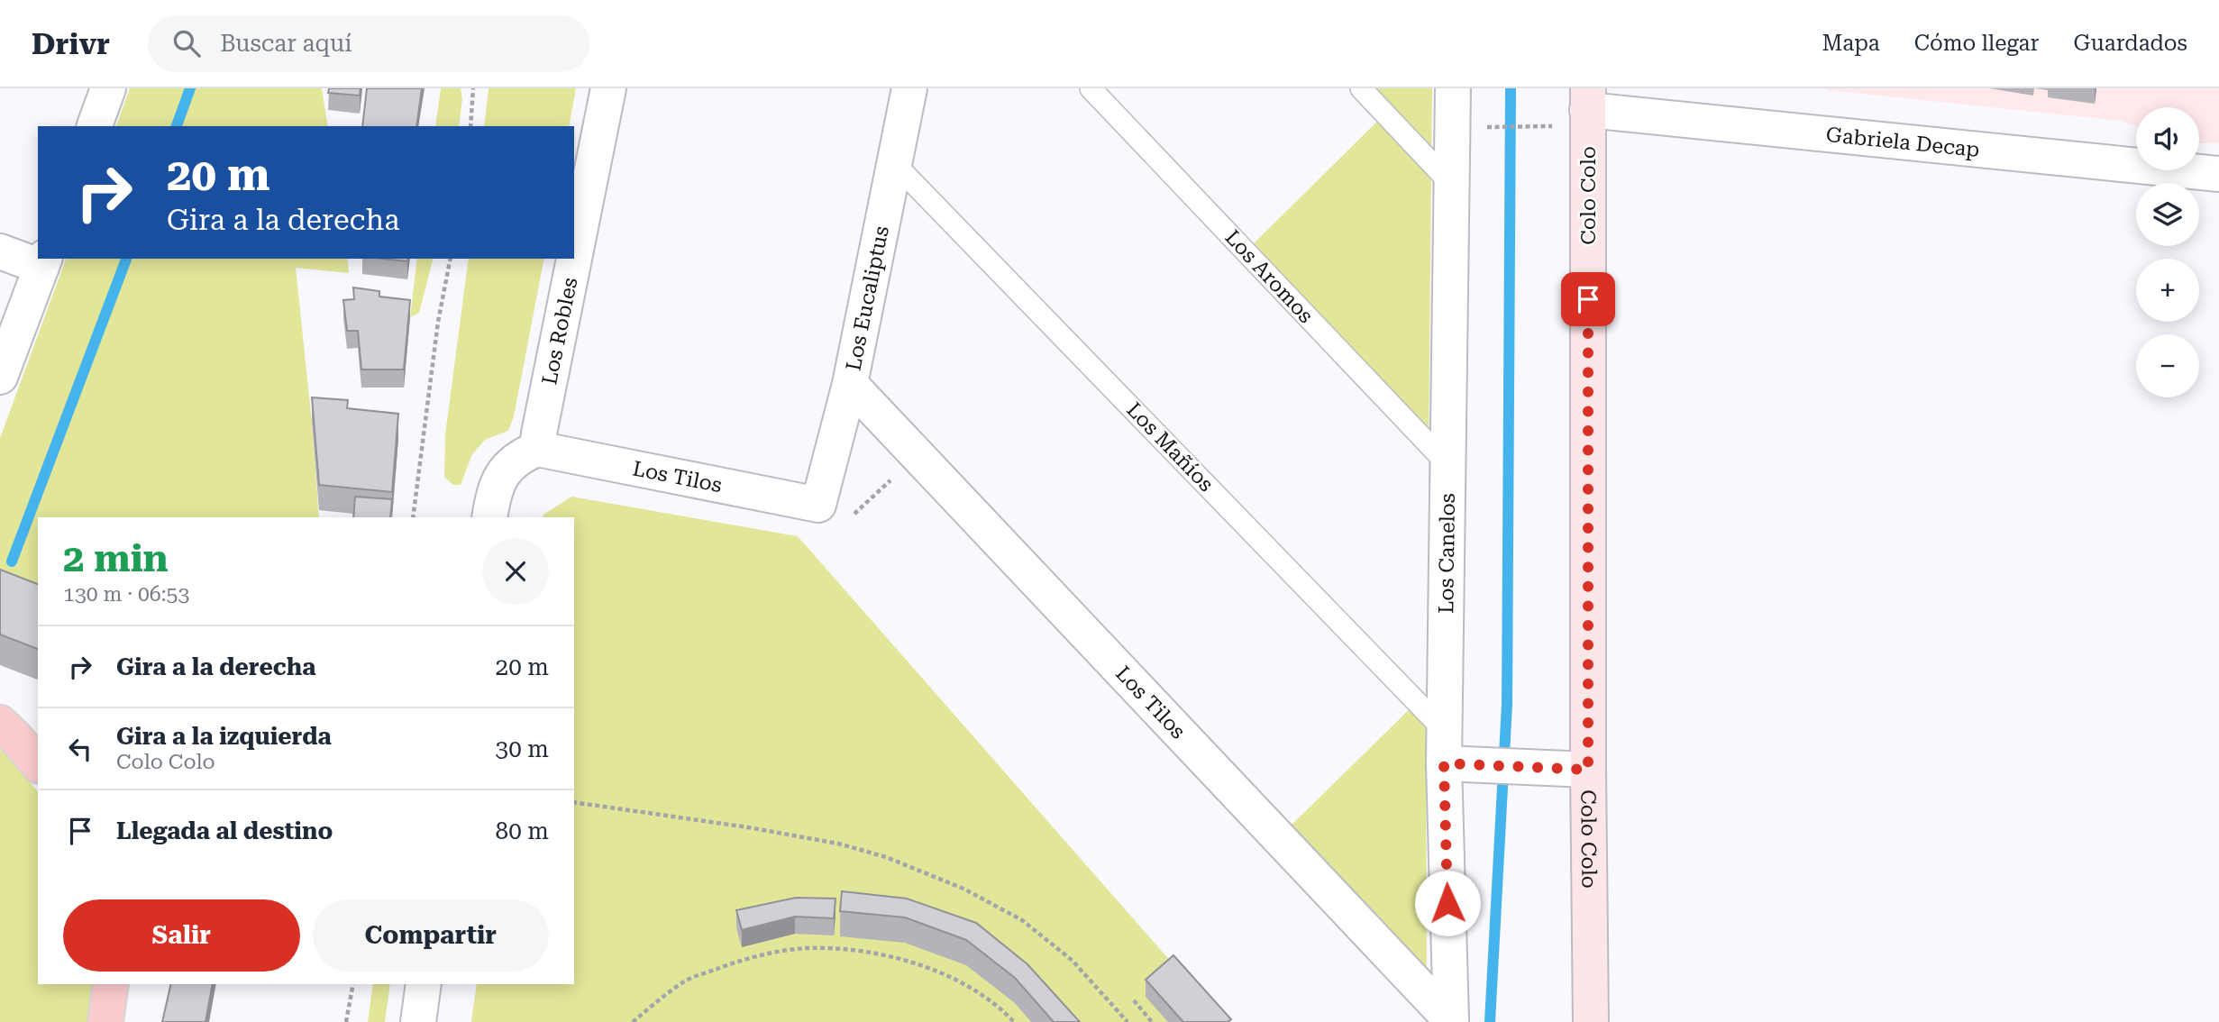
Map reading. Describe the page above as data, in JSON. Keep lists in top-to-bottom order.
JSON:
{
  "streets": {
    "main road": ["Colo Colo"],
    "street": [
      "Gabriela Decap",
      "Los Eucaliptus",
      "Los Robles",
      "Los Tilos",
      "Los Canelos"
    ],
    "lane": ["Los Aromos", "Los Mañíos"]
  },
  "crossings": [
    ["Gabriela Decap", "Colo Colo"],
    ["Los Aromos", "Los Canelos"],
    ["Los Eucaliptus", "Los Mañíos"],
    ["Los Eucaliptus", "Los Tilos"],
    ["Los Robles", "Los Tilos"],
    ["Los Mañíos", "Los Canelos"],
    ["Los Tilos", "Los Canelos"]
  ],
  "page": {
    "header": "Drivr",
    "search": "Buscar aquí",
    "nav": ["Mapa", "Cómo llegar", "Guardados"],
    "map_buttons": ["+", "−"],
    "turn": ["20 m", "Gira a la derecha"],
    "heading": ["2 min", "130 m · 06:53"],
    "list": [
      {
        "name": "Gira a la derecha",
        "value": "20 m"
      },
      {
        "name": "Gira a la izquierda",
        "note": "Colo Colo",
        "value": "30 m"
      },
      {
        "name": "Llegada al destino",
        "value": "80 m"
      }
    ],
    "buttons": ["Salir", "Compartir"]
  }
}
